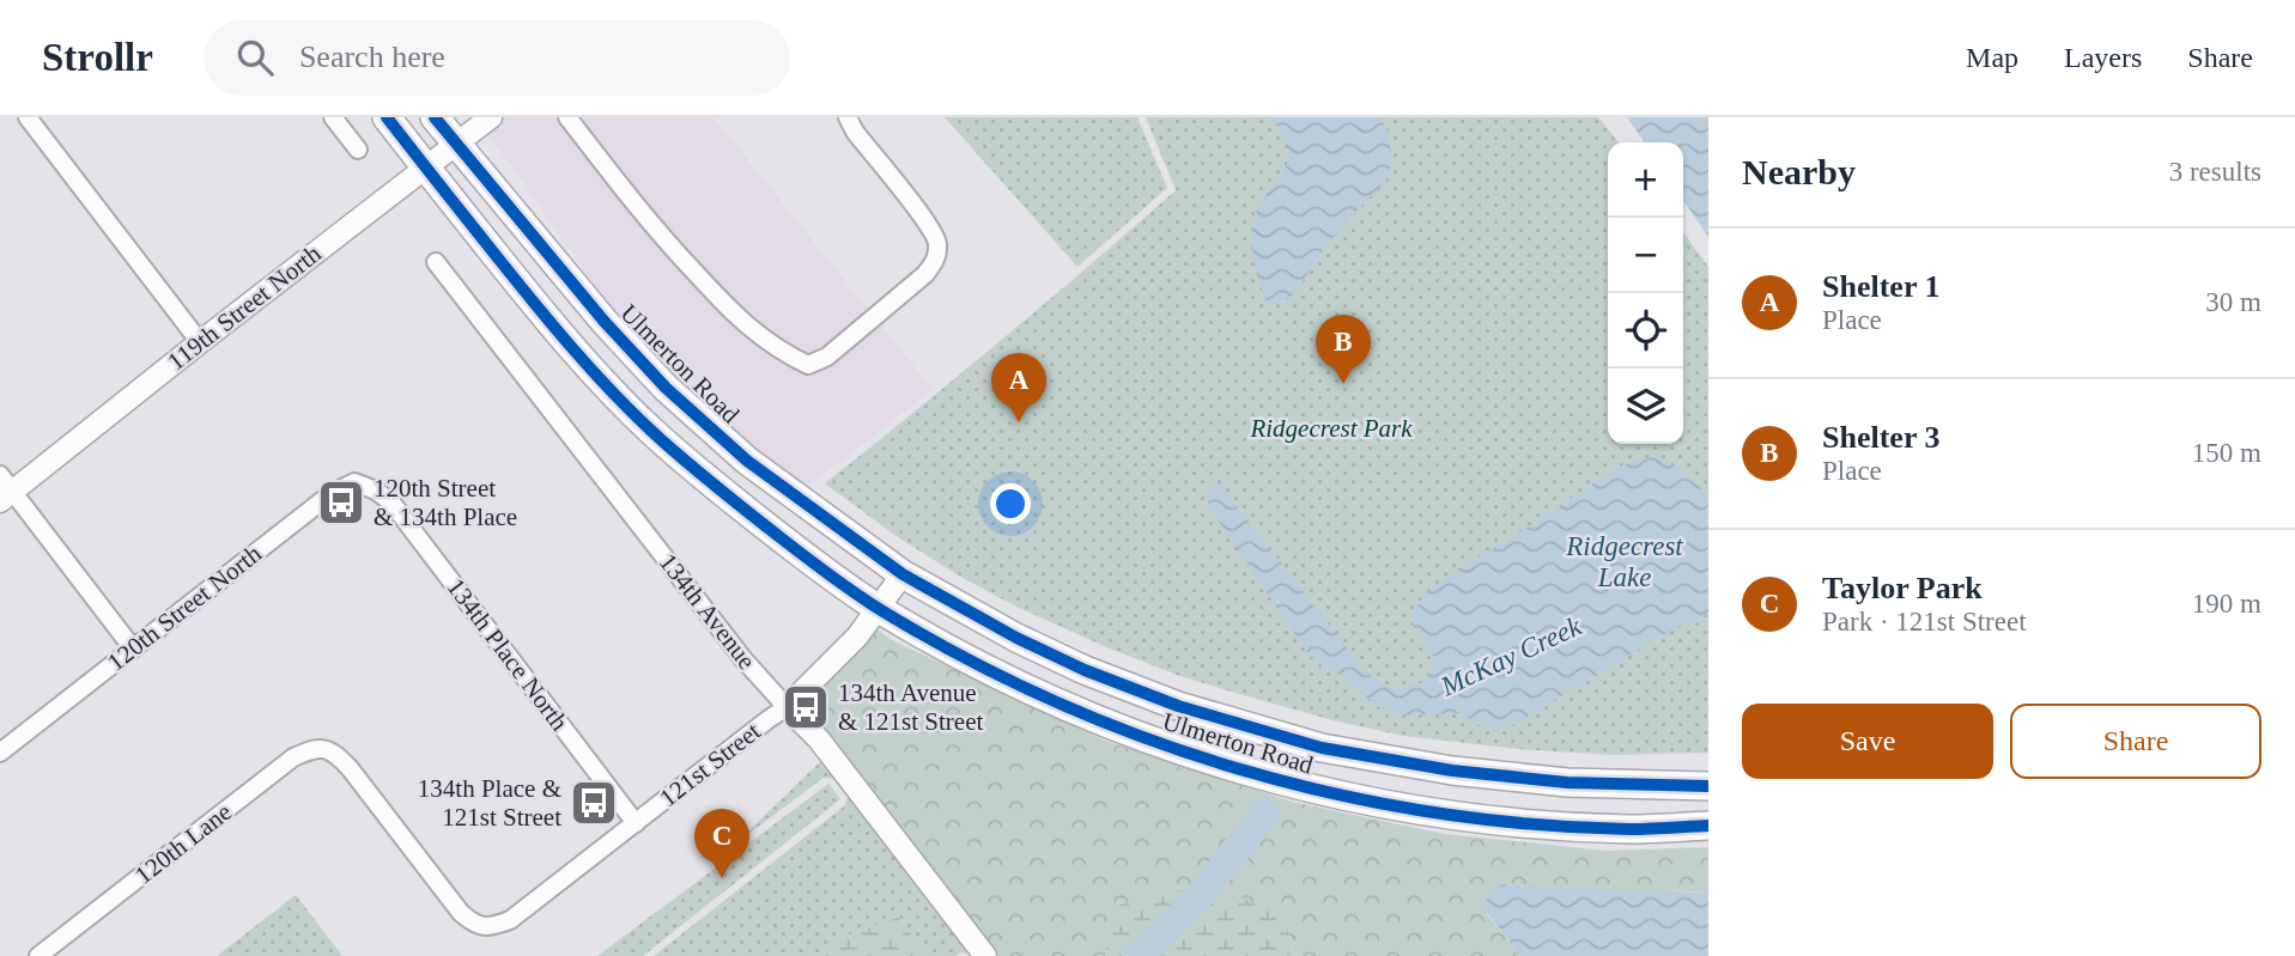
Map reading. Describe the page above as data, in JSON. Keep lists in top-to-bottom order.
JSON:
{
  "streets": {
    "main road": ["Ulmerton Road"],
    "street": [
      "119th Street North",
      "120th Street North",
      "134th Avenue",
      "134th Place North",
      "121st Street",
      "120th Lane"
    ]
  },
  "crossings": [
    ["119th Street North", "Ulmerton Road"],
    ["Ulmerton Road", "121st Street"],
    ["120th Street North", "134th Place North"],
    ["134th Avenue", "121st Street"],
    ["134th Place North", "121st Street"],
    ["121st Street", "120th Lane"]
  ],
  "water": ["Ridgecrest Lake", "McKay Creek"],
  "parks": ["Ridgecrest Park"],
  "places": {
    "bus stop": ["120th Street & 134th Place", "134th Avenue & 121st Street", "134th Place & 121st Street"]
  },
  "page": {
    "header": "Strollr",
    "search": "Search here",
    "nav": ["Map", "Layers", "Share"],
    "heading": ["Nearby", "3 results"],
    "map_buttons": ["+", "−"],
    "list": [
      {
        "mark": "A",
        "name": "Shelter 1",
        "note": "Place",
        "value": "30 m"
      },
      {
        "mark": "B",
        "name": "Shelter 3",
        "note": "Place",
        "value": "150 m"
      },
      {
        "mark": "C",
        "name": "Taylor Park",
        "note": "Park · 121st Street",
        "value": "190 m"
      }
    ],
    "pins": ["B", "A", "C"],
    "buttons": ["Save", "Share"]
  }
}
